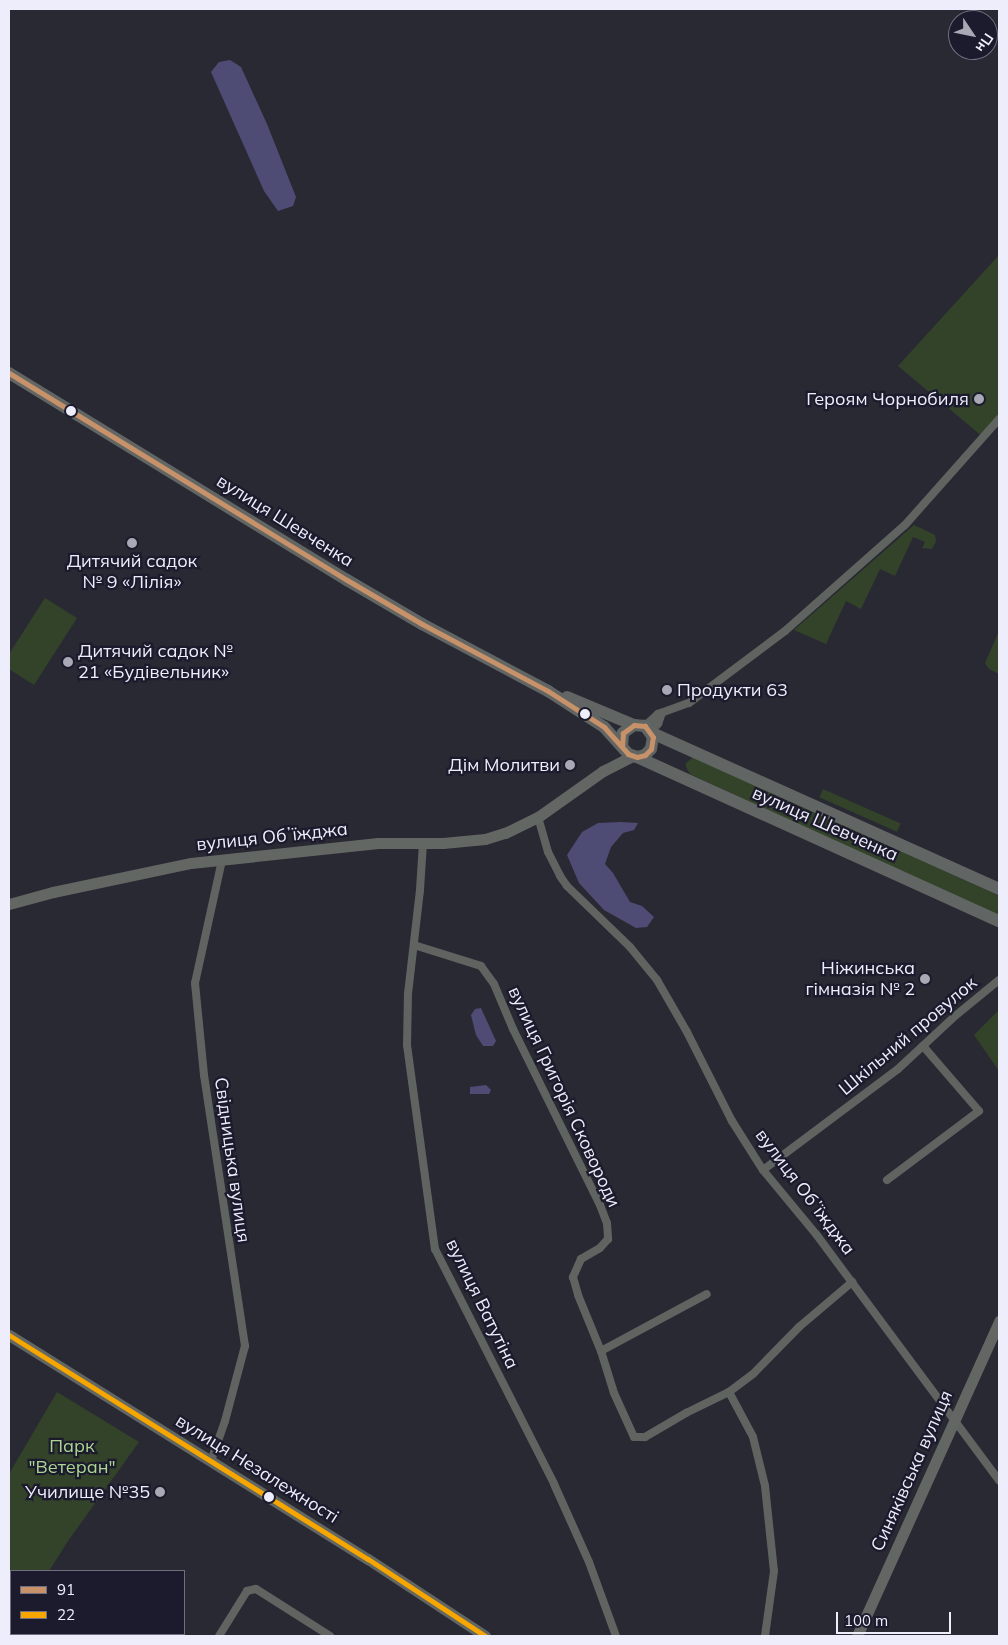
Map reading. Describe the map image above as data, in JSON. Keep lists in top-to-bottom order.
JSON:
{
  "streets": {
    "main road": ["вулиця Шевченка"],
    "street": [
      "вулиця Обʼїжджа",
      "Шкільний провулок",
      "вулиця Григорія Сковороди",
      "Свідницька вулиця",
      "вулиця Ватутіна",
      "вулиця Незалежності",
      "Синяківська вулиця"
    ]
  },
  "crossings": [
    ["вулиця Шевченка", "вулиця Обʼїжджа"],
    ["вулиця Обʼїжджа", "Шкільний провулок"],
    ["вулиця Обʼїжджа", "вулиця Григорія Сковороди"],
    ["вулиця Обʼїжджа", "Свідницька вулиця"],
    ["вулиця Обʼїжджа", "вулиця Ватутіна"],
    ["вулиця Обʼїжджа", "Синяківська вулиця"],
    ["вулиця Григорія Сковороди", "вулиця Ватутіна"],
    ["Свідницька вулиця", "вулиця Незалежності"]
  ],
  "parks": ["Парк \"Ветеран\""],
  "places": [
    "Героям Чорнобиля",
    "Дитячий садок № 9 «Лілія»",
    "Дитячий садок № 21 «Будівельник»",
    "Продукти 63",
    "Дім Молитви",
    "Ніжинська гімназія № 2",
    "Училище №35"
  ],
  "lines": ["transit line 91", "transit line 22"],
  "legend": ["91", "22"],
  "scale_bar": "100 m",
  "north": "bottom right"
}
